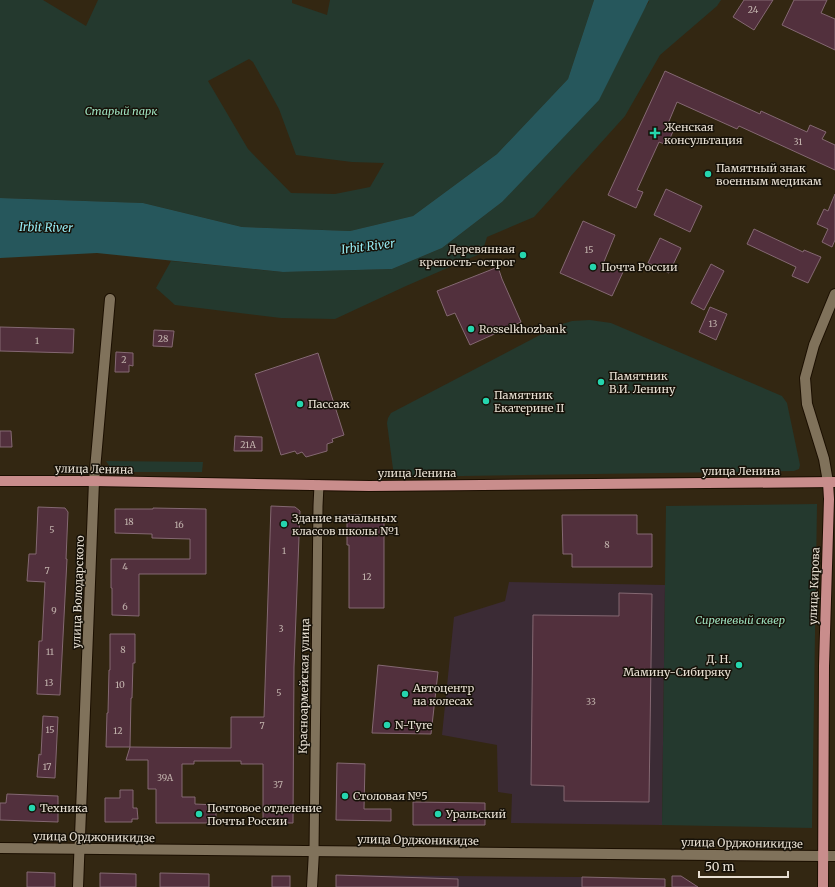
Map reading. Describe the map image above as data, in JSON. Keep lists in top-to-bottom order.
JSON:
{
  "streets": {
    "main road": ["улица Ленина", "улица Кирова"],
    "street": ["улица Володарского", "Красноармейская улица", "улица Орджоникидзе"]
  },
  "crossings": [
    ["улица Ленина", "улица Кирова"],
    ["улица Ленина", "улица Володарского"],
    ["улица Ленина", "Красноармейская улица"],
    ["улица Кирова", "улица Орджоникидзе"],
    ["улица Володарского", "улица Орджоникидзе"],
    ["Красноармейская улица", "улица Орджоникидзе"]
  ],
  "water": ["Irbit River"],
  "parks": ["Старый парк", "Сиреневый сквер"],
  "places": {
    "health": ["Женская консультация"],
    "other": [
      "Памятный знак военным медикам",
      "Деревянная крепость-острог",
      "Почта России",
      "Rosselkhozbank",
      "Памятник В.И. Ленину",
      "Памятник Екатерине II",
      "Пассаж",
      "Здание начальных классов школы №1",
      "Д. Н. Мамину-Сибиряку",
      "Автоцентр на колесах",
      "N-Tyre",
      "Столовая №5",
      "Техника",
      "Почтовое отделение Почты России",
      "Уральский"
    ]
  },
  "house_numbers": [
    "24",
    "31",
    "15",
    "13",
    "28",
    "1",
    "2",
    "21А",
    "18",
    "16",
    "5",
    "8",
    "1",
    "4",
    "7",
    "12",
    "6",
    "9",
    "3",
    "8",
    "11",
    "13",
    "10",
    "5",
    "33",
    "7",
    "15",
    "12",
    "17",
    "39А",
    "37"
  ],
  "scale_bar": "50 m"
}
